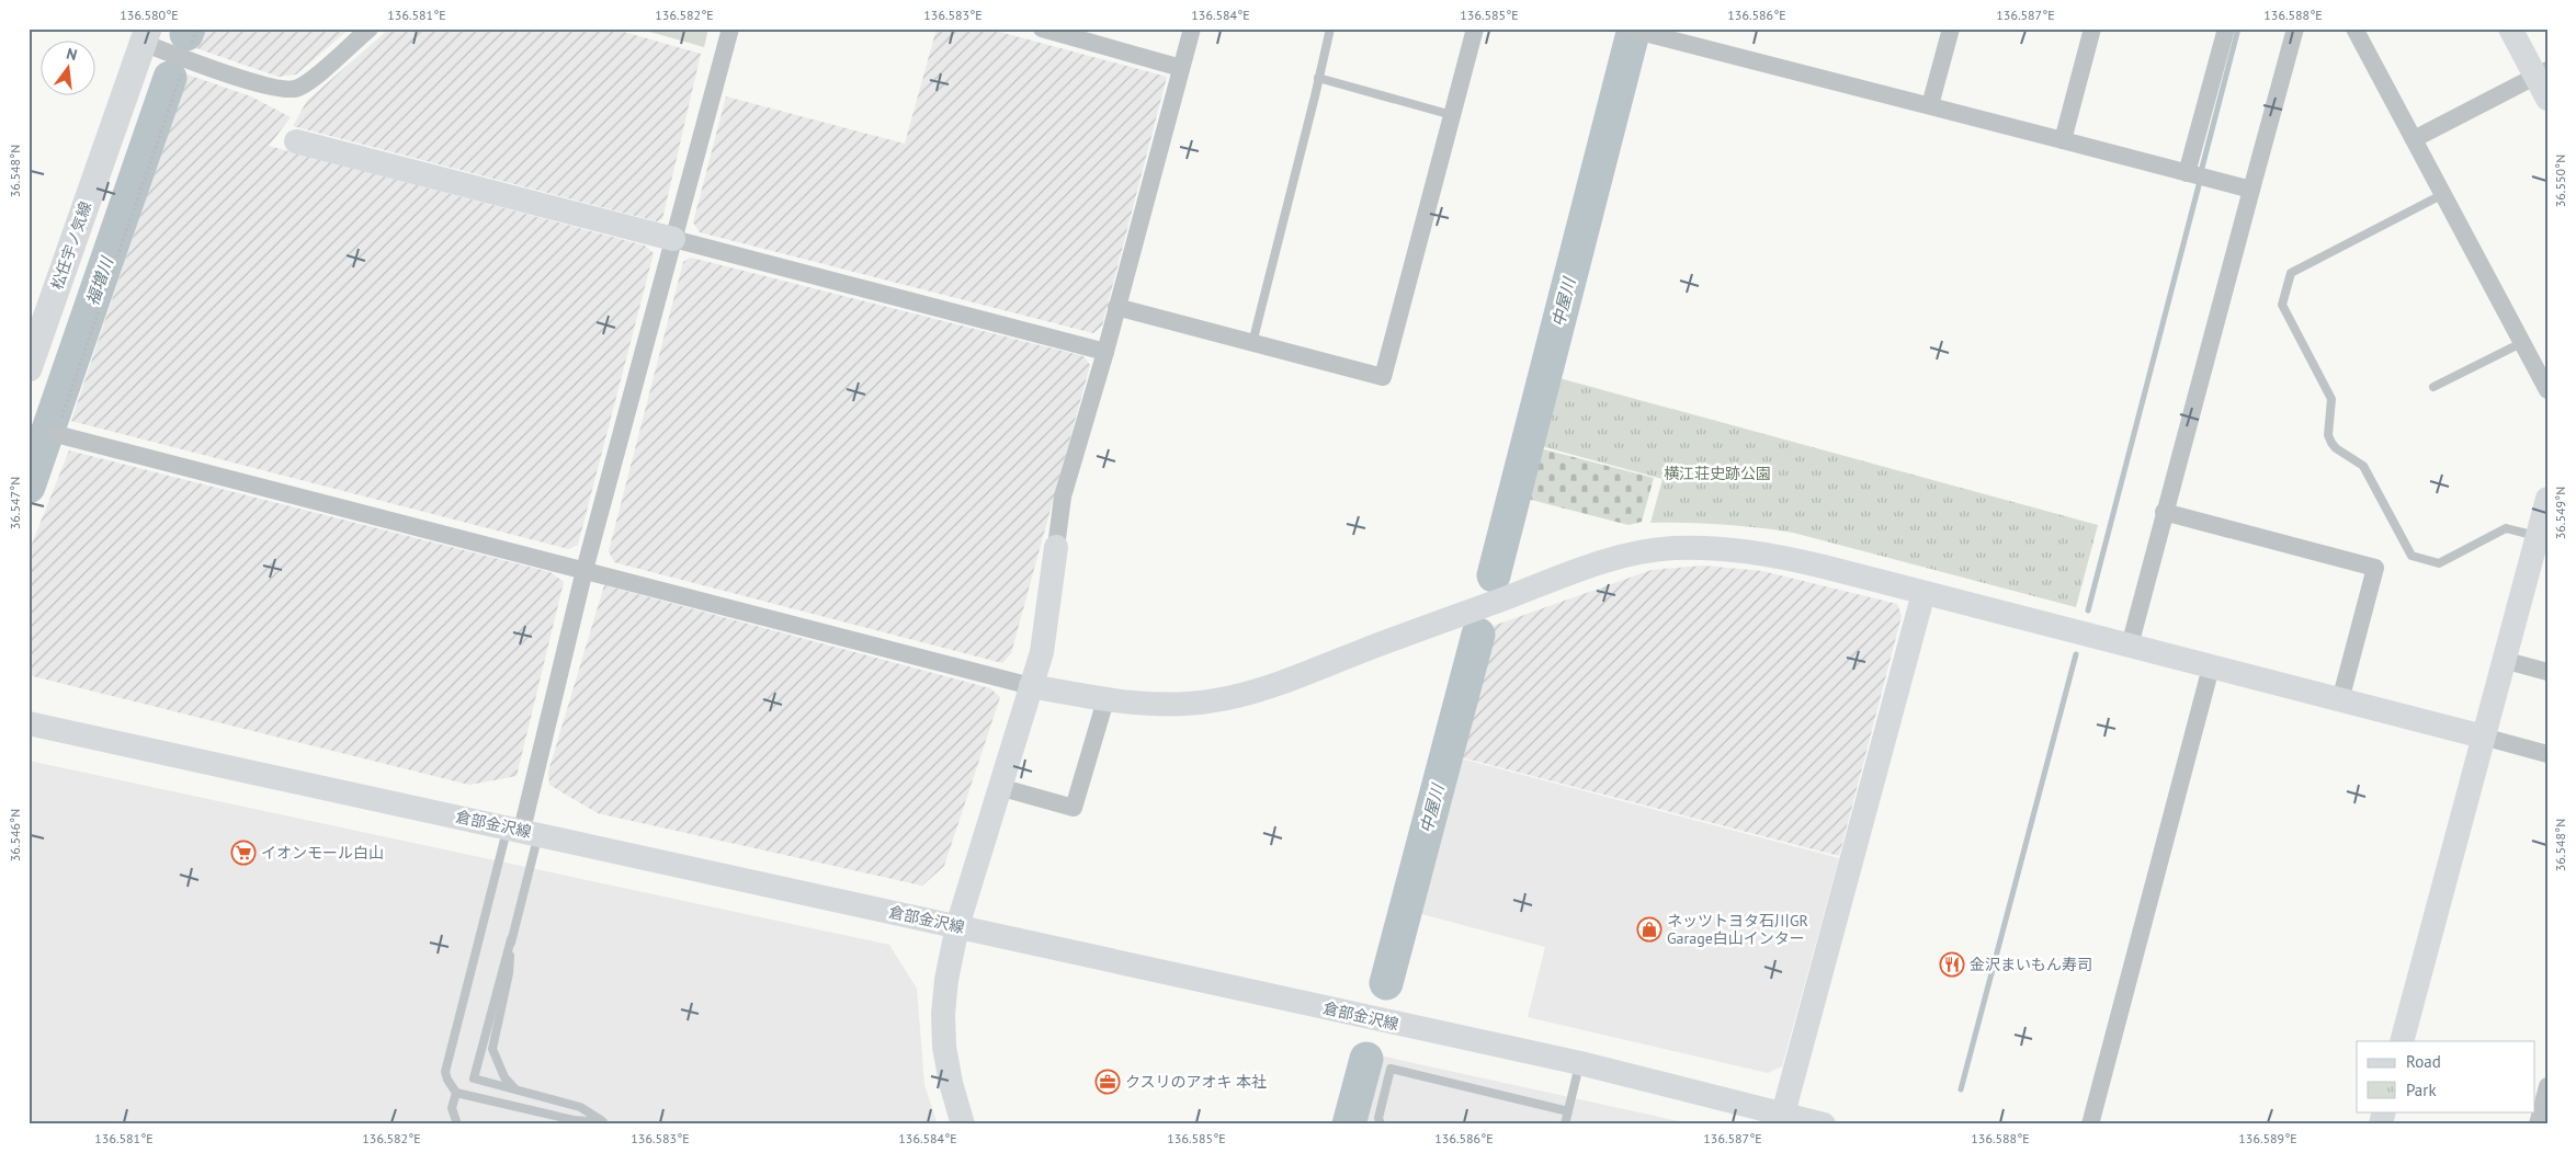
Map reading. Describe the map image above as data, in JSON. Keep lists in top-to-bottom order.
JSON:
{
  "streets": {
    "main road": ["松任宇ノ気線"],
    "street": ["倉部金沢線"]
  },
  "water": ["福増川", "中屋川"],
  "parks": ["横江荘史跡公園"],
  "places": {
    "supermarket": ["イオンモール白山"],
    "shop": ["ネッツトヨタ石川GR Garage白山インター"],
    "restaurant": ["金沢まいもん寿司"],
    "office": ["クスリのアオキ 本社"]
  },
  "legend": ["Road", "Park"],
  "north": "top",
  "coordinates": [
    "136.580°E",
    "136.581°E",
    "136.582°E",
    "136.583°E",
    "136.584°E",
    "136.585°E",
    "136.586°E",
    "136.587°E",
    "136.588°E",
    "36.548°N",
    "36.550°N",
    "36.547°N",
    "36.549°N",
    "36.546°N",
    "136.589°E"
  ]
}
